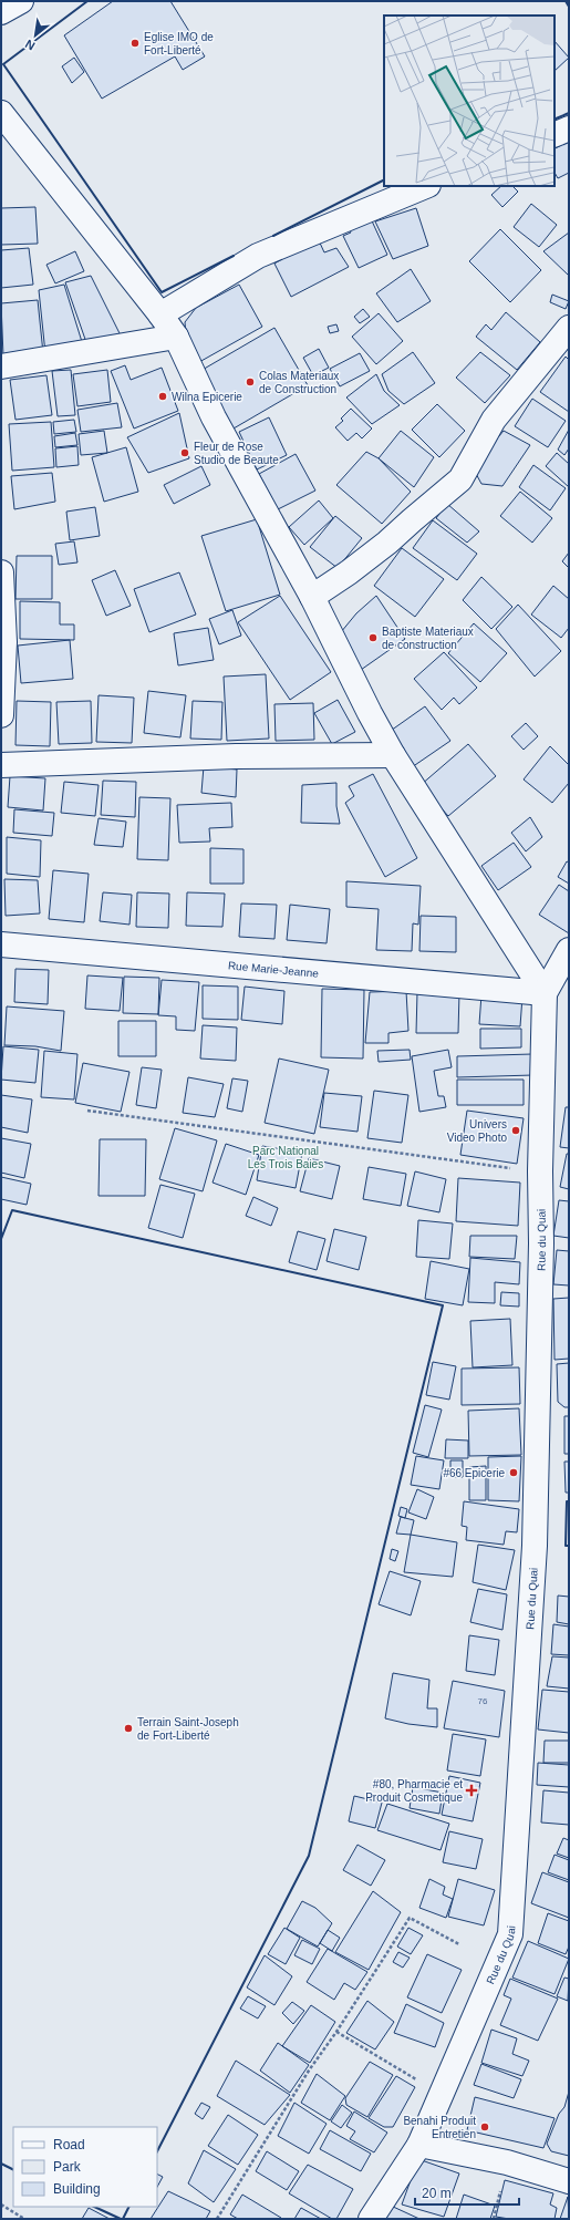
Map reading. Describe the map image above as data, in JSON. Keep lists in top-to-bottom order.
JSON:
{
  "streets": {
    "street": ["Rue Marie-Jeanne", "Rue du Quai"]
  },
  "crossings": [
    ["Rue Marie-Jeanne", "Rue du Quai"]
  ],
  "parks": ["Parc National Les Trois Baies"],
  "places": {
    "other": [
      "Eglise IMO de Fort-Liberté",
      "Colas Materiaux de Construction",
      "Wilna Epicerie",
      "Fleur de Rose Studio de Beaute",
      "Baptiste Materiaux de construction",
      "Univers Video Photo",
      "#66 Epicerie",
      "Terrain Saint-Joseph de Fort-Liberté",
      "Benahi Produit Entretien"
    ],
    "health": ["#80, Pharmacie et Produit Cosmetique"]
  },
  "house_numbers": ["76"],
  "legend": ["Road", "Park", "Building"],
  "scale_bar": "20 m",
  "north": "bottom left"
}
